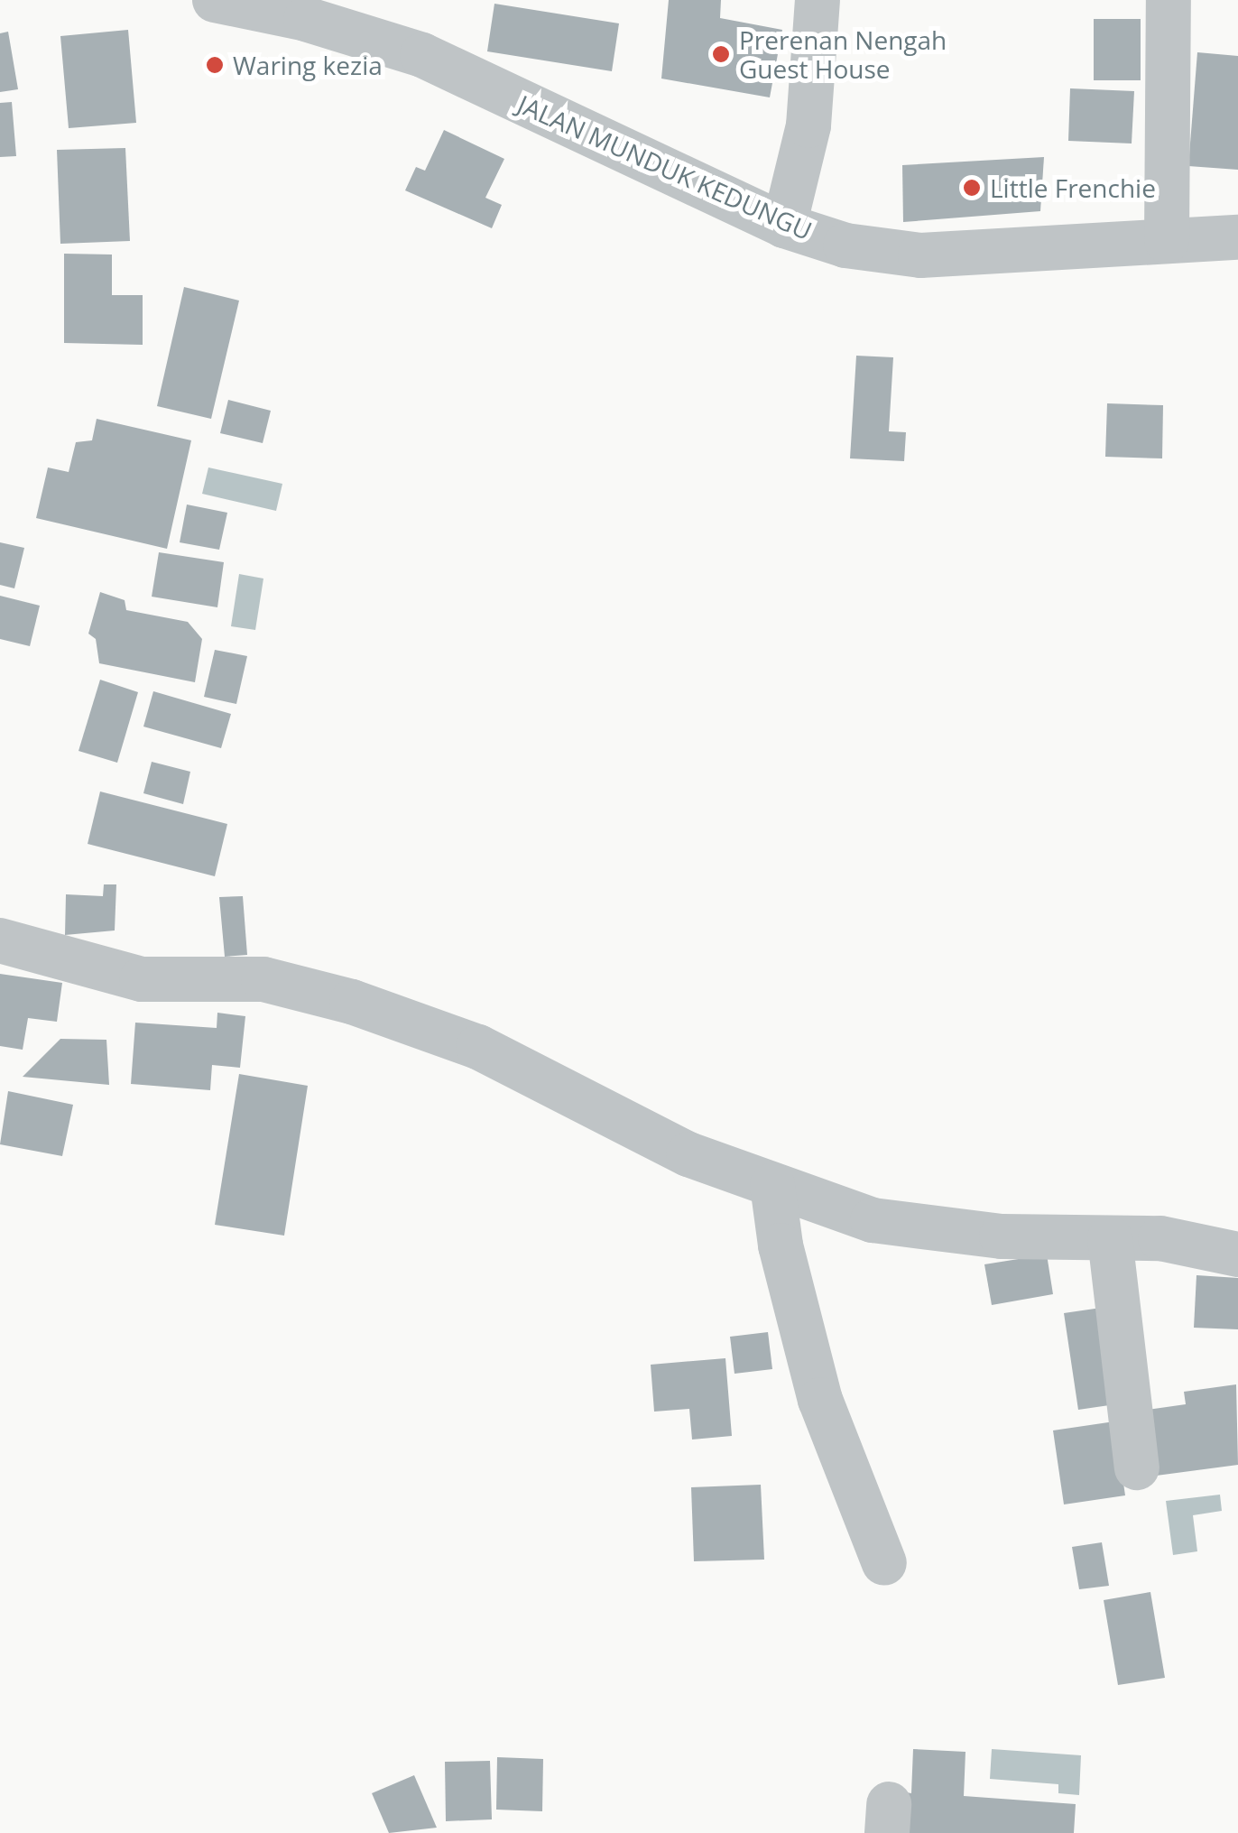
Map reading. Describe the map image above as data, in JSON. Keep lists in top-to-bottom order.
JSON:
{
  "streets": {
    "street": ["JALAN MUNDUK KEDUNGU"]
  },
  "places": ["Prerenan Nengah Guest House", "Waring kezia", "Little Frenchie"]
}
